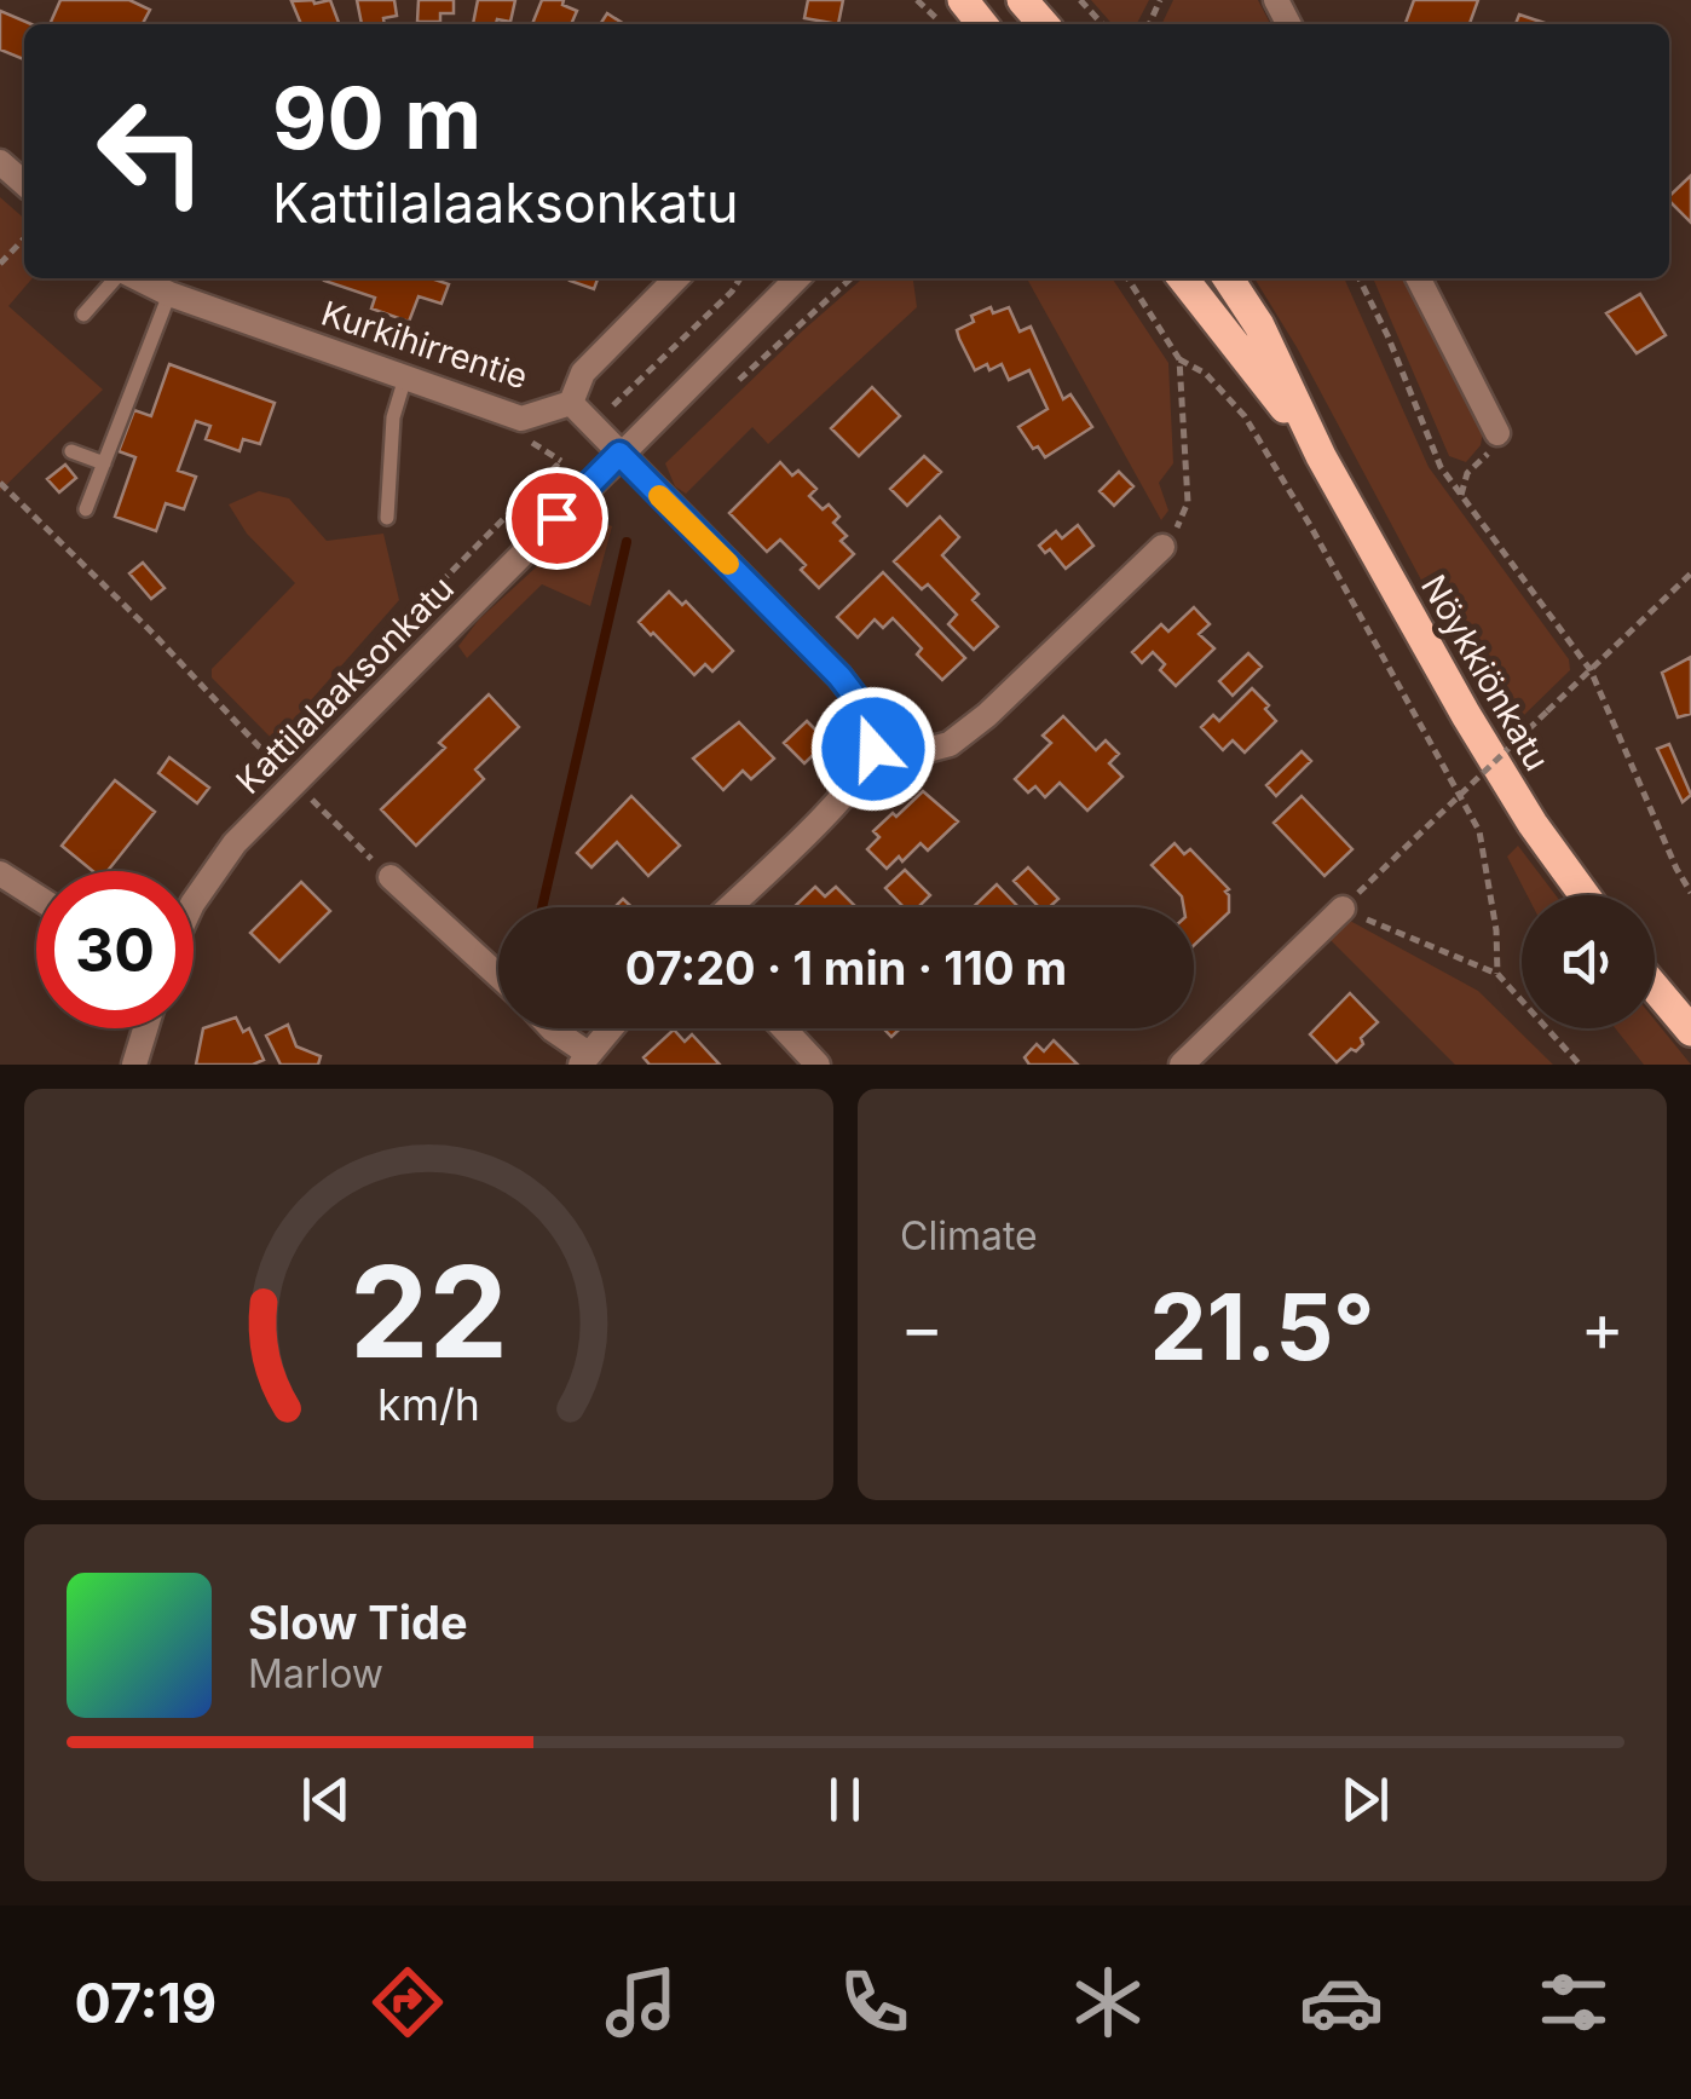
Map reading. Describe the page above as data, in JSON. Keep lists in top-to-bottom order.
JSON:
{
  "streets": {
    "main road": ["Nöykkiönkatu"],
    "street": ["Kurkihirrentie", "Kattilalaaksonkatu"]
  },
  "page": {
    "turn": ["90 m", "Kattilalaaksonkatu"],
    "limit": "30",
    "trip": "07:20 · 1 min · 110 m",
    "tile": "Climate",
    "heat": ["−", "21.5°", "+"],
    "song": ["Slow Tide", "Marlow"],
    "tabs": "07:19",
    "gauge": ["22", "km/h"]
  }
}
